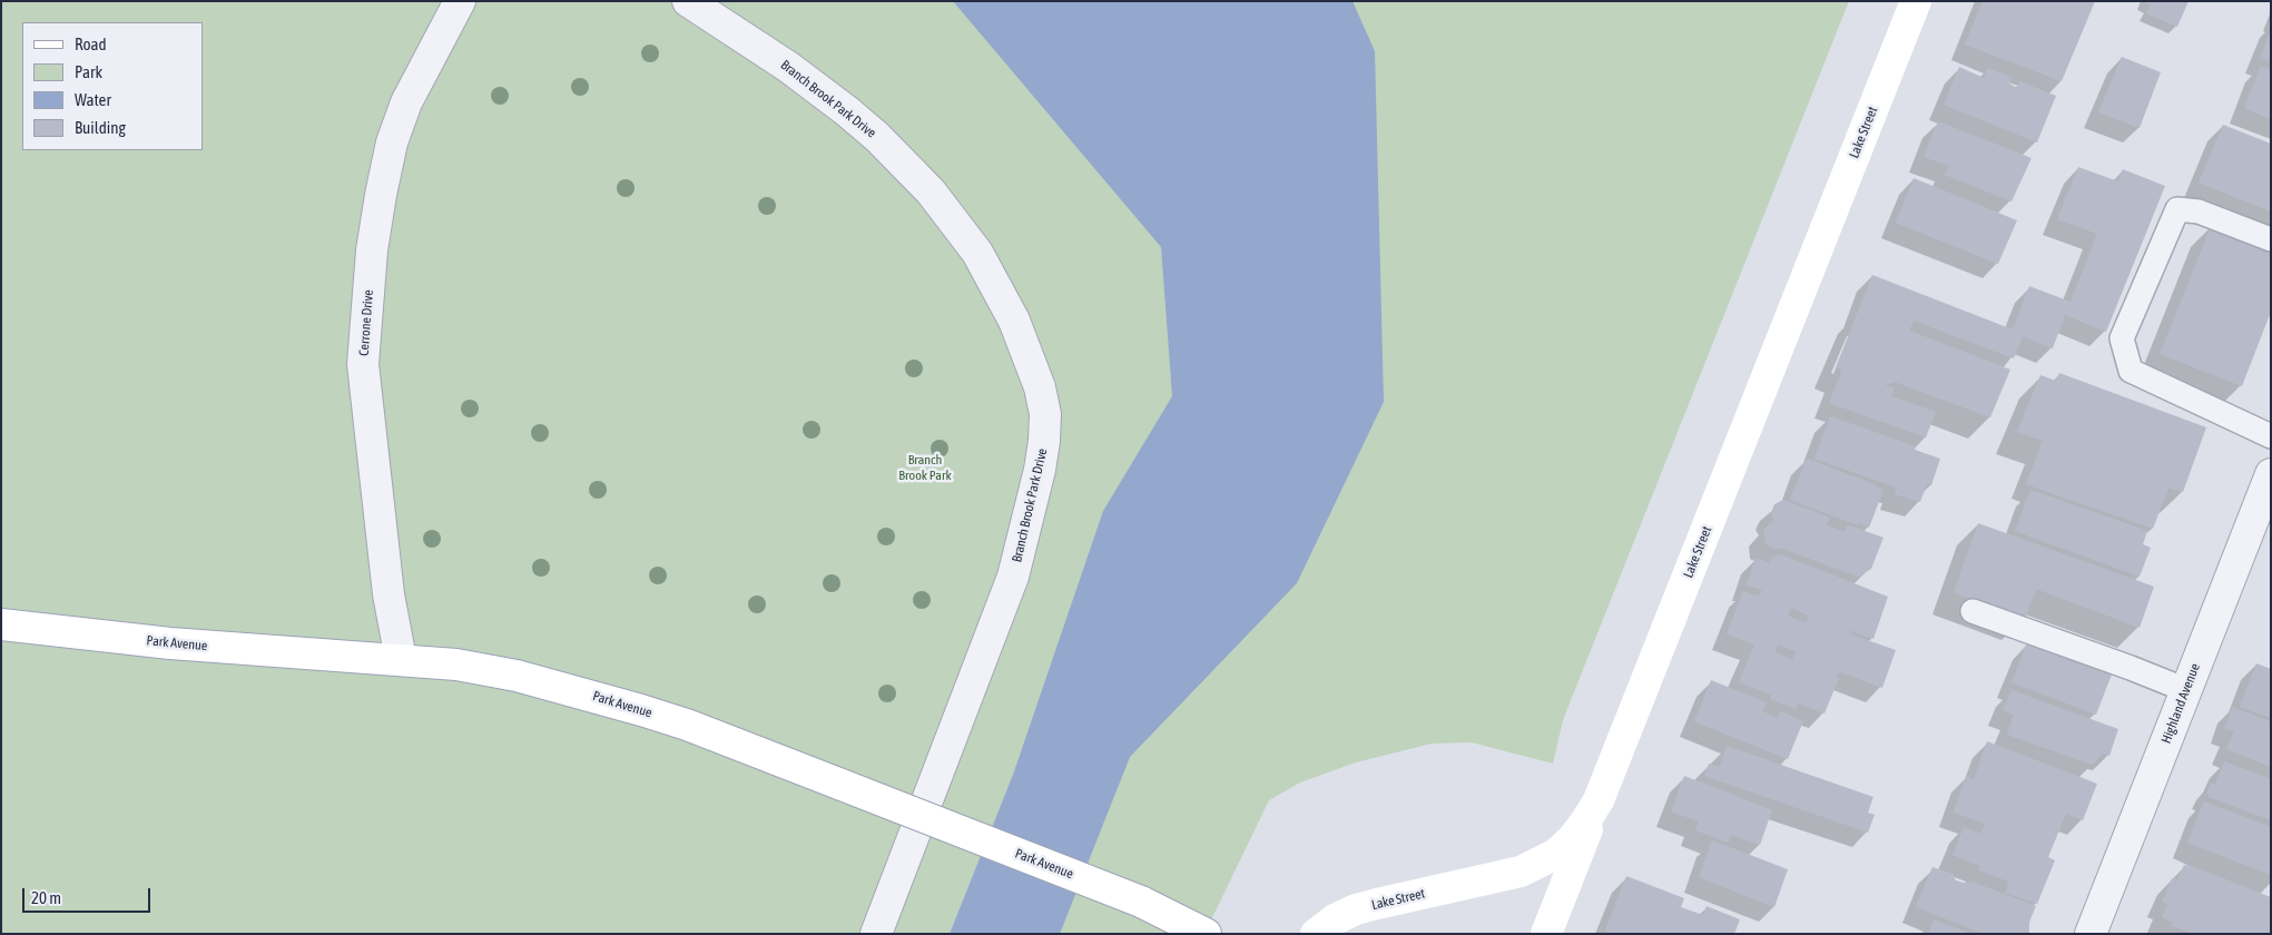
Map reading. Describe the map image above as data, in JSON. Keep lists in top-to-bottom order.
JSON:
{
  "streets": {
    "street": [
      "Branch Brook Park Drive",
      "Lake Street",
      "Cerrone Drive",
      "Park Avenue",
      "Highland Avenue"
    ]
  },
  "crossings": [
    ["Cerrone Drive", "Park Avenue"]
  ],
  "parks": ["Branch Brook Park"],
  "legend": [
    "Road",
    "Park",
    "Water",
    "Building"
  ],
  "scale_bar": "20 m"
}
